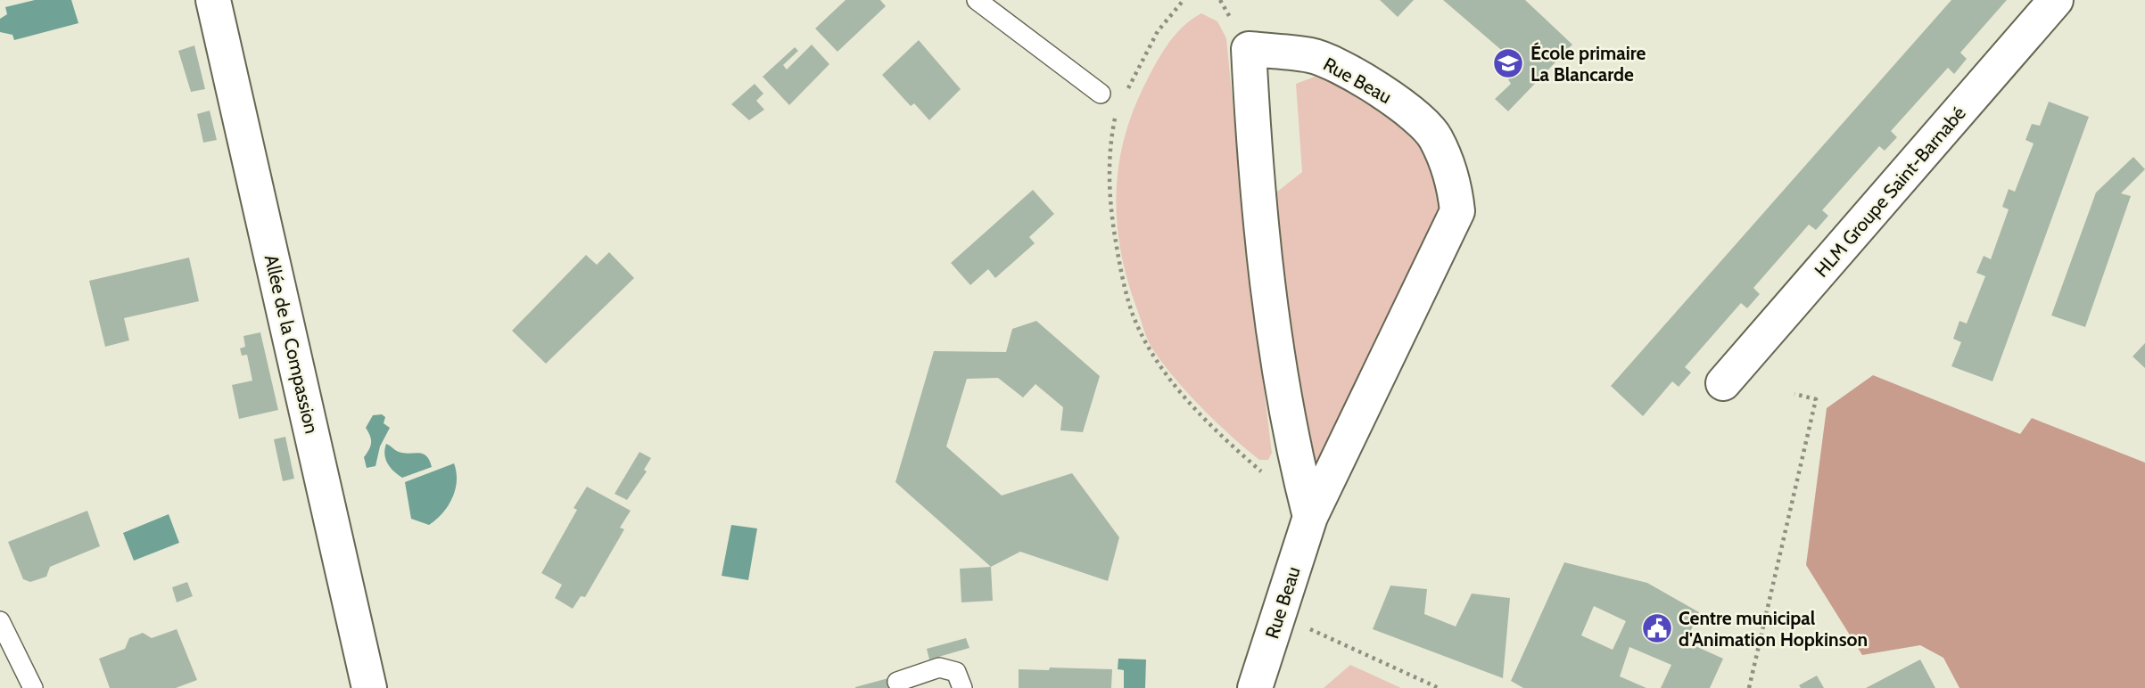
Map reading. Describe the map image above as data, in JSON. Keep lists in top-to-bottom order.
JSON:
{
  "streets": {
    "street": ["Rue Beau", "HLM Groupe Saint-Barnabé", "Allée de la Compassion"]
  },
  "places": {
    "school or university": ["École primaire La Blancarde"],
    "public building": ["Centre municipal d'Animation Hopkinson"]
  }
}
